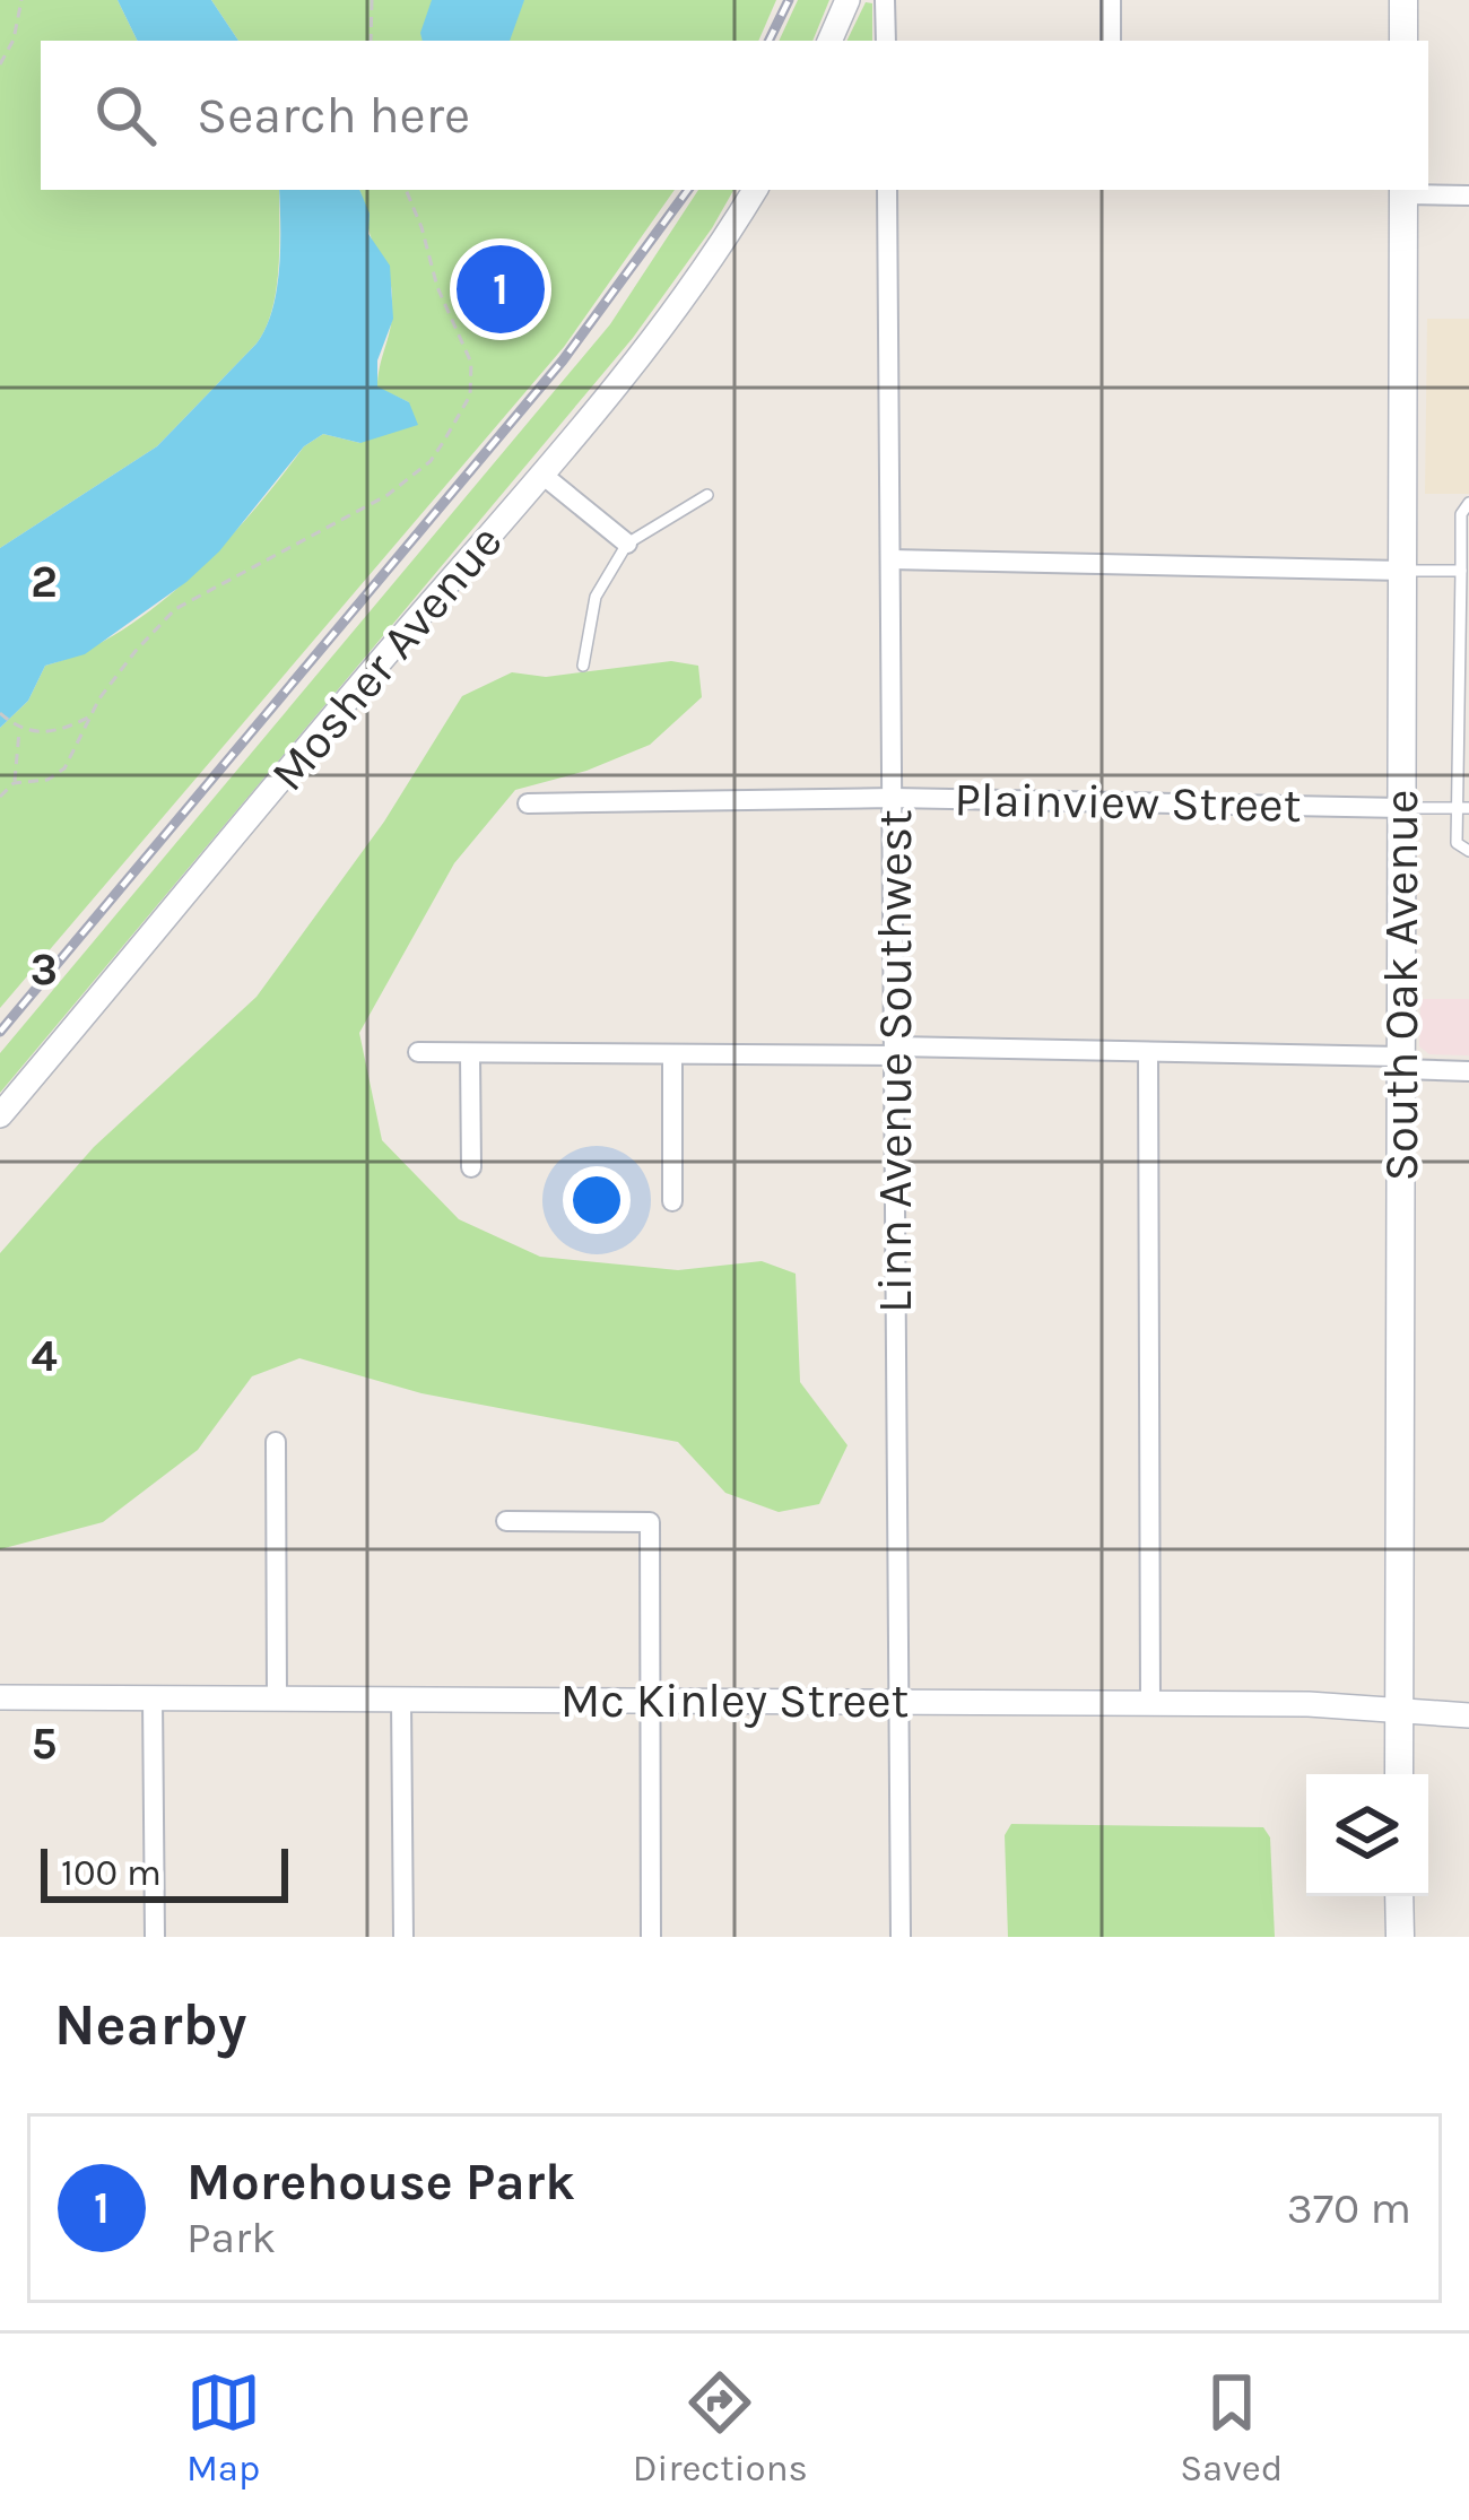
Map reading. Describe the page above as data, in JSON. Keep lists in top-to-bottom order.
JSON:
{
  "streets": {
    "main road": ["South Oak Avenue"],
    "street": [
      "Mosher Avenue",
      "Plainview Street",
      "Linn Avenue Southwest",
      "Mc Kinley Street"
    ]
  },
  "crossings": [
    ["Plainview Street", "South Oak Avenue"],
    ["Plainview Street", "Linn Avenue Southwest"],
    ["South Oak Avenue", "Mc Kinley Street"],
    ["Linn Avenue Southwest", "Mc Kinley Street"]
  ],
  "scale_bar": "100 m",
  "page": {
    "search": "Search here",
    "pins": "1",
    "scale": "100 m",
    "heading": "Nearby",
    "list": [
      {
        "mark": "1",
        "name": "Morehouse Park",
        "note": "Park",
        "value": "370 m"
      }
    ],
    "nav": ["Map", "Directions", "Saved"]
  },
  "grid": {
    "rows": [
      "2",
      "3",
      "4",
      "5"
    ]
  }
}
